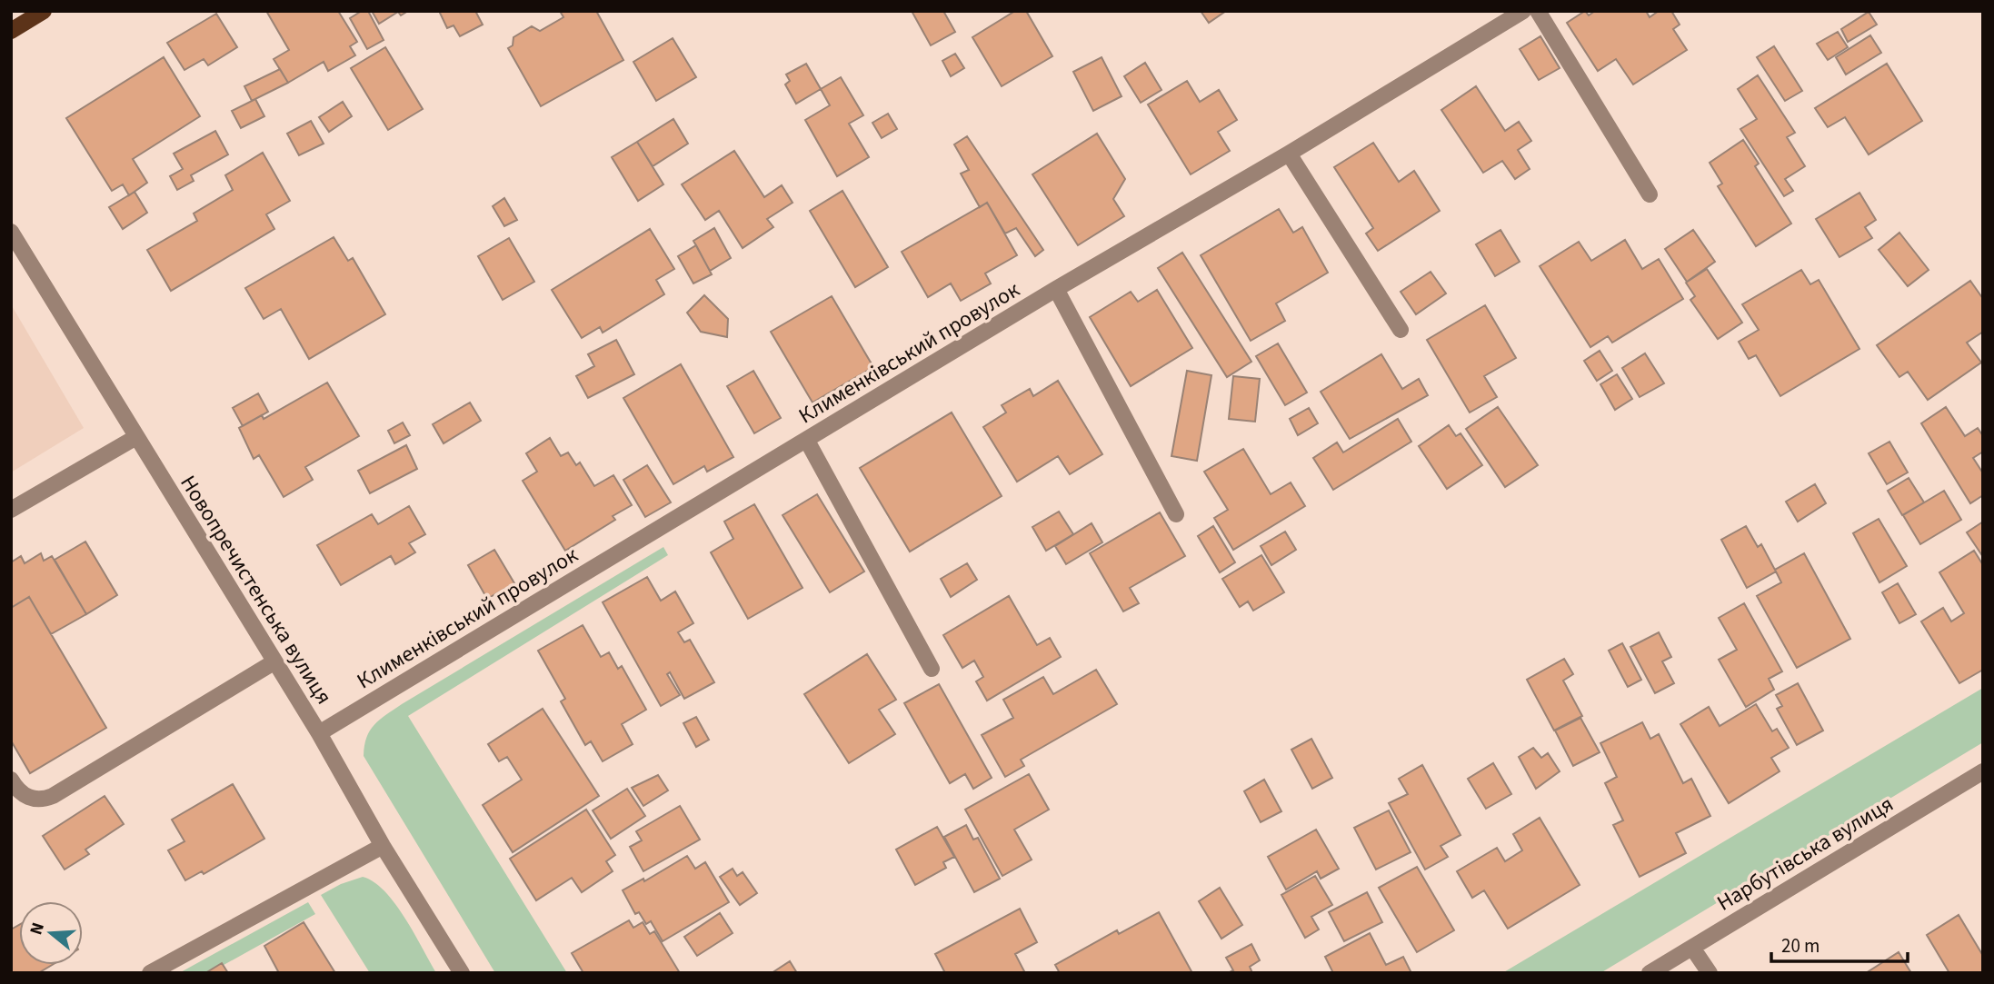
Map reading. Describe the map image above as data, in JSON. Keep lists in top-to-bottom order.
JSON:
{
  "streets": {
    "street": ["Клименківський провулок", "Новопречистенська вулиця", "Нарбутівська вулиця"]
  },
  "crossings": [
    ["Клименківський провулок", "Новопречистенська вулиця"]
  ],
  "scale_bar": "20 m",
  "north": "left"
}
